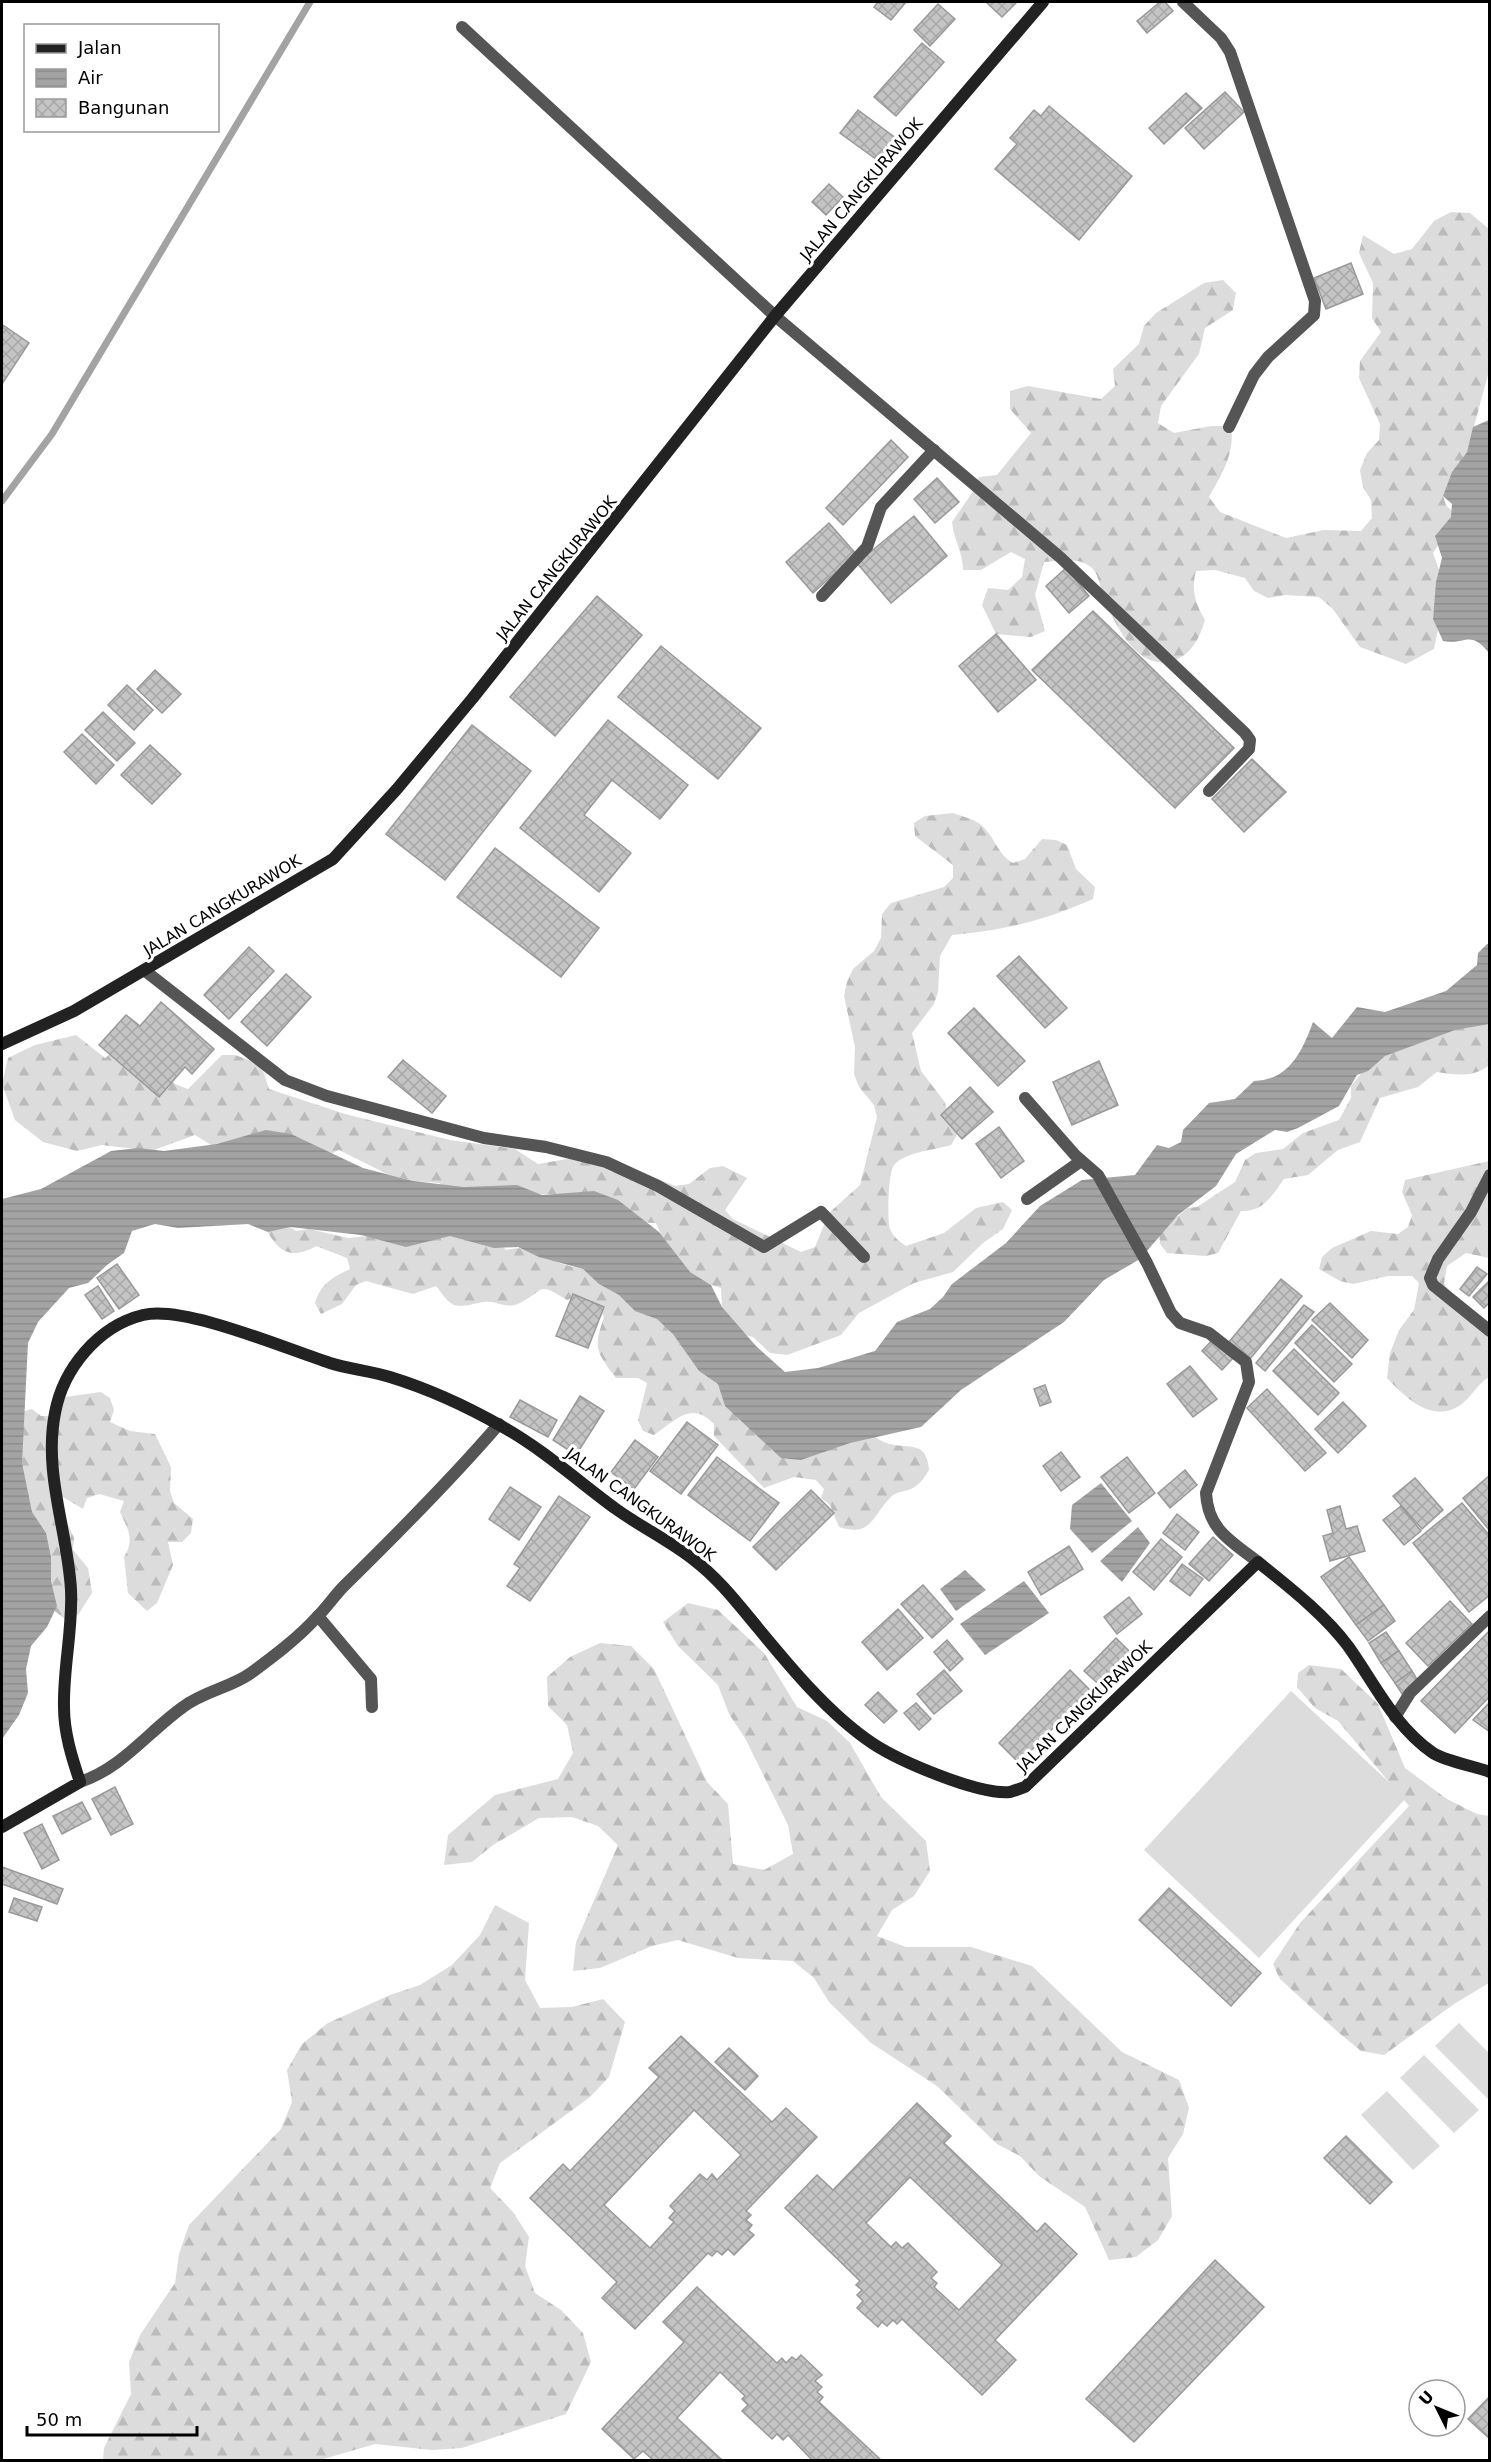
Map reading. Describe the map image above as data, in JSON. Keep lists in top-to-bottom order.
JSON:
{
  "streets": {
    "street": ["JALAN CANGKURAWOK"]
  },
  "legend": ["Jalan", "Air", "Bangunan"],
  "scale_bar": "50 m",
  "north": "top left"
}
